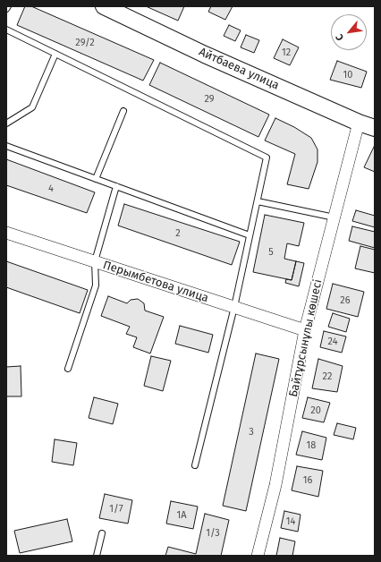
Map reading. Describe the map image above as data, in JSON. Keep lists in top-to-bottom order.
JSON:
{
  "streets": {
    "street": ["Айтбаева улица", "Перымбетова улица", "Байтұрсынұлы көшесі"]
  },
  "crossings": [
    ["Айтбаева улица", "Байтұрсынұлы көшесі"],
    ["Перымбетова улица", "Байтұрсынұлы көшесі"]
  ],
  "house_numbers": [
    "29/2",
    "12",
    "10",
    "29",
    "4",
    "2",
    "5",
    "26",
    "24",
    "22",
    "20",
    "3",
    "18",
    "16",
    "1/7",
    "1А",
    "14",
    "1/3"
  ],
  "north": "bottom left"
}
